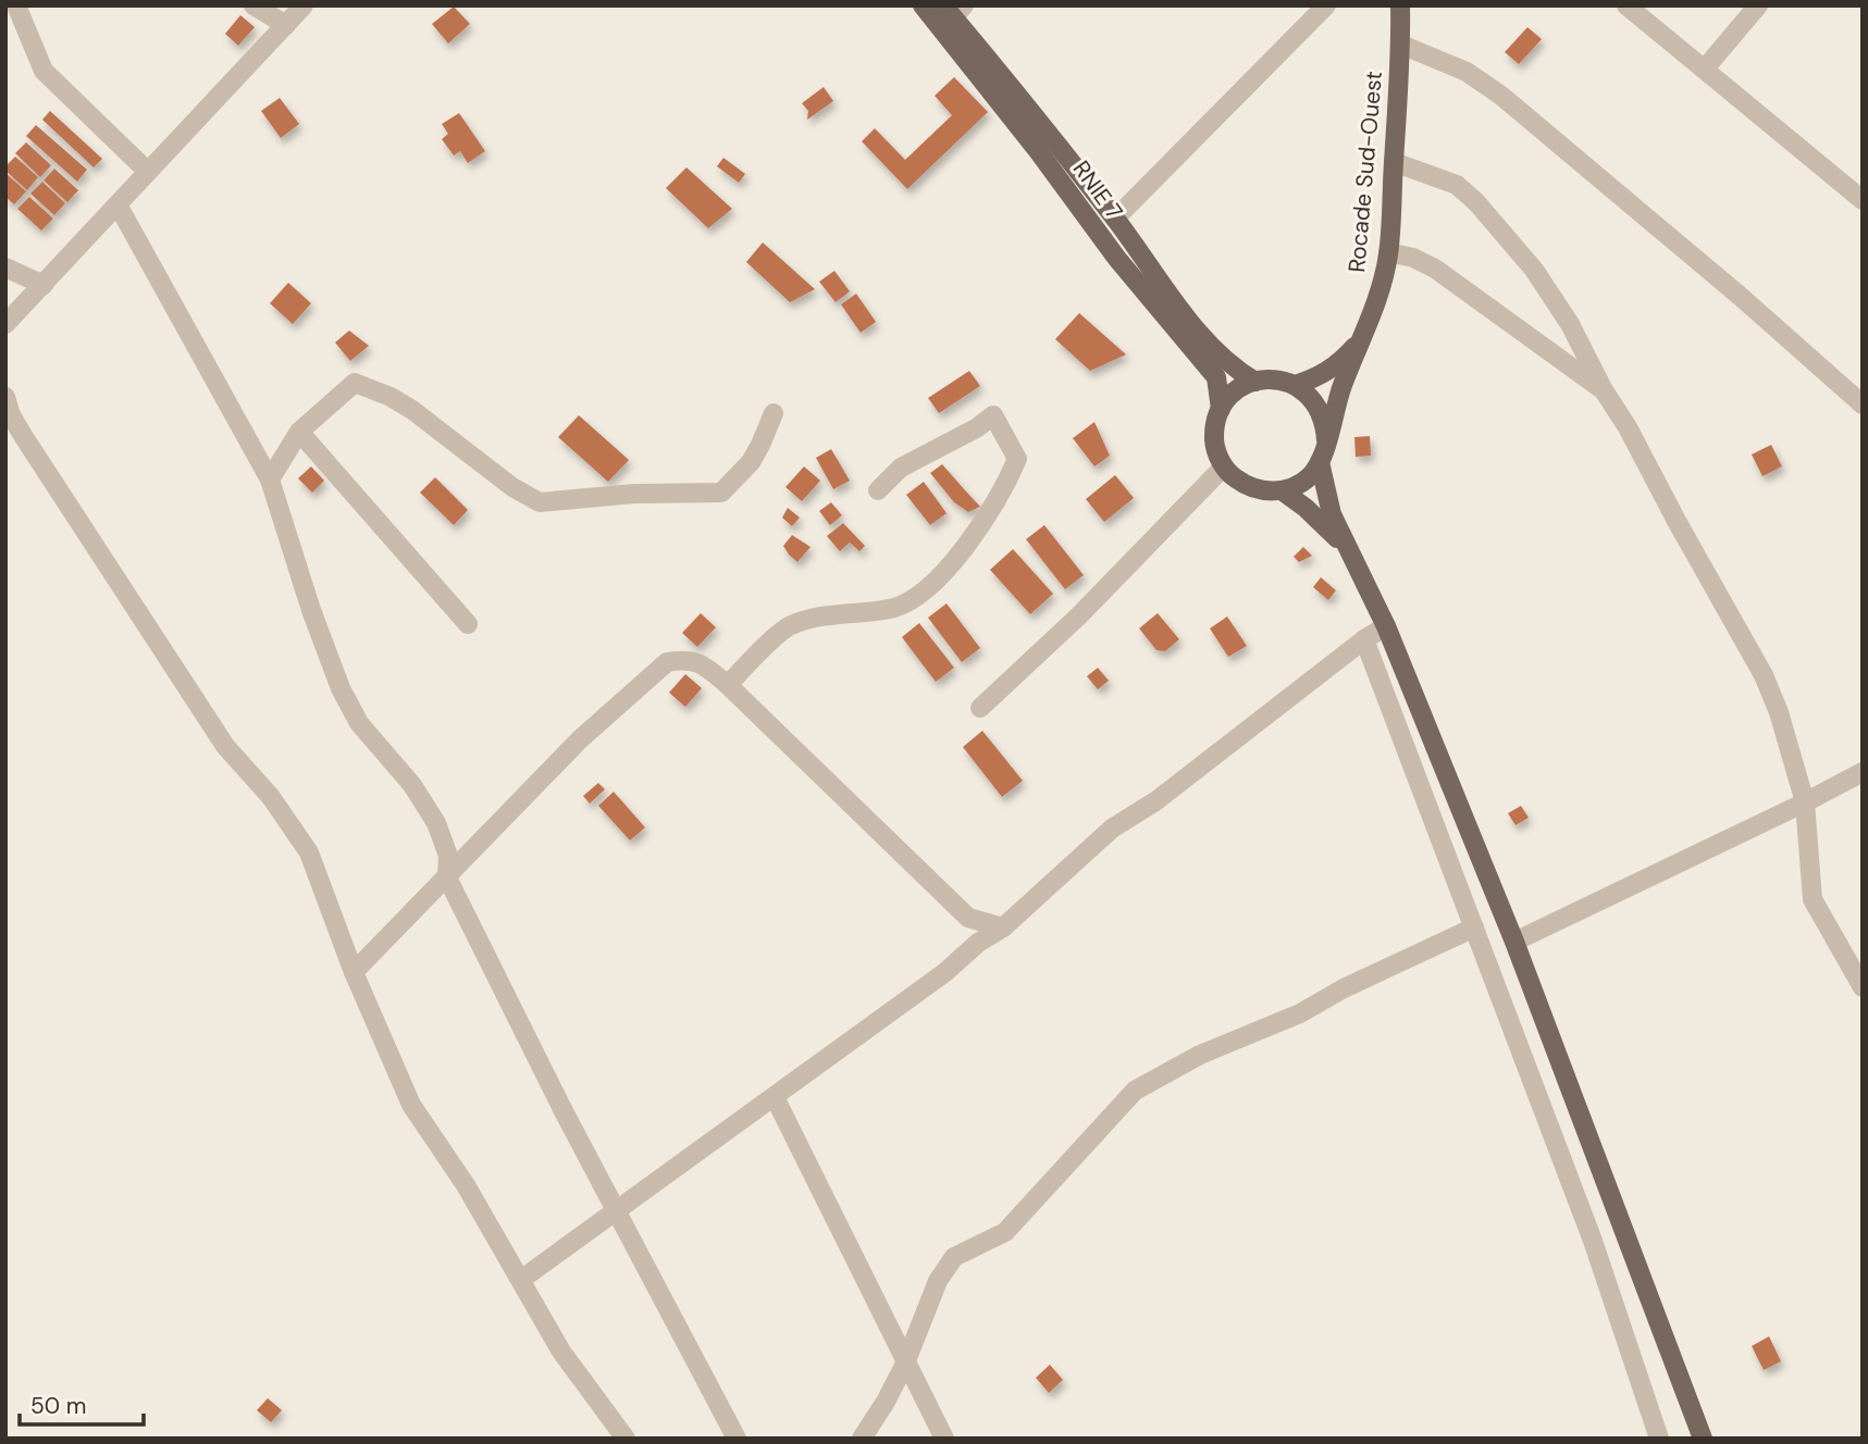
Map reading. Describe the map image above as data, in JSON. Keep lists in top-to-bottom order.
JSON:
{
  "streets": {
    "main road": ["Rocade Sud-Ouest", "RNIE 7"]
  },
  "crossings": [
    ["Rocade Sud-Ouest", "RNIE 7"]
  ],
  "scale_bar": "50 m"
}
